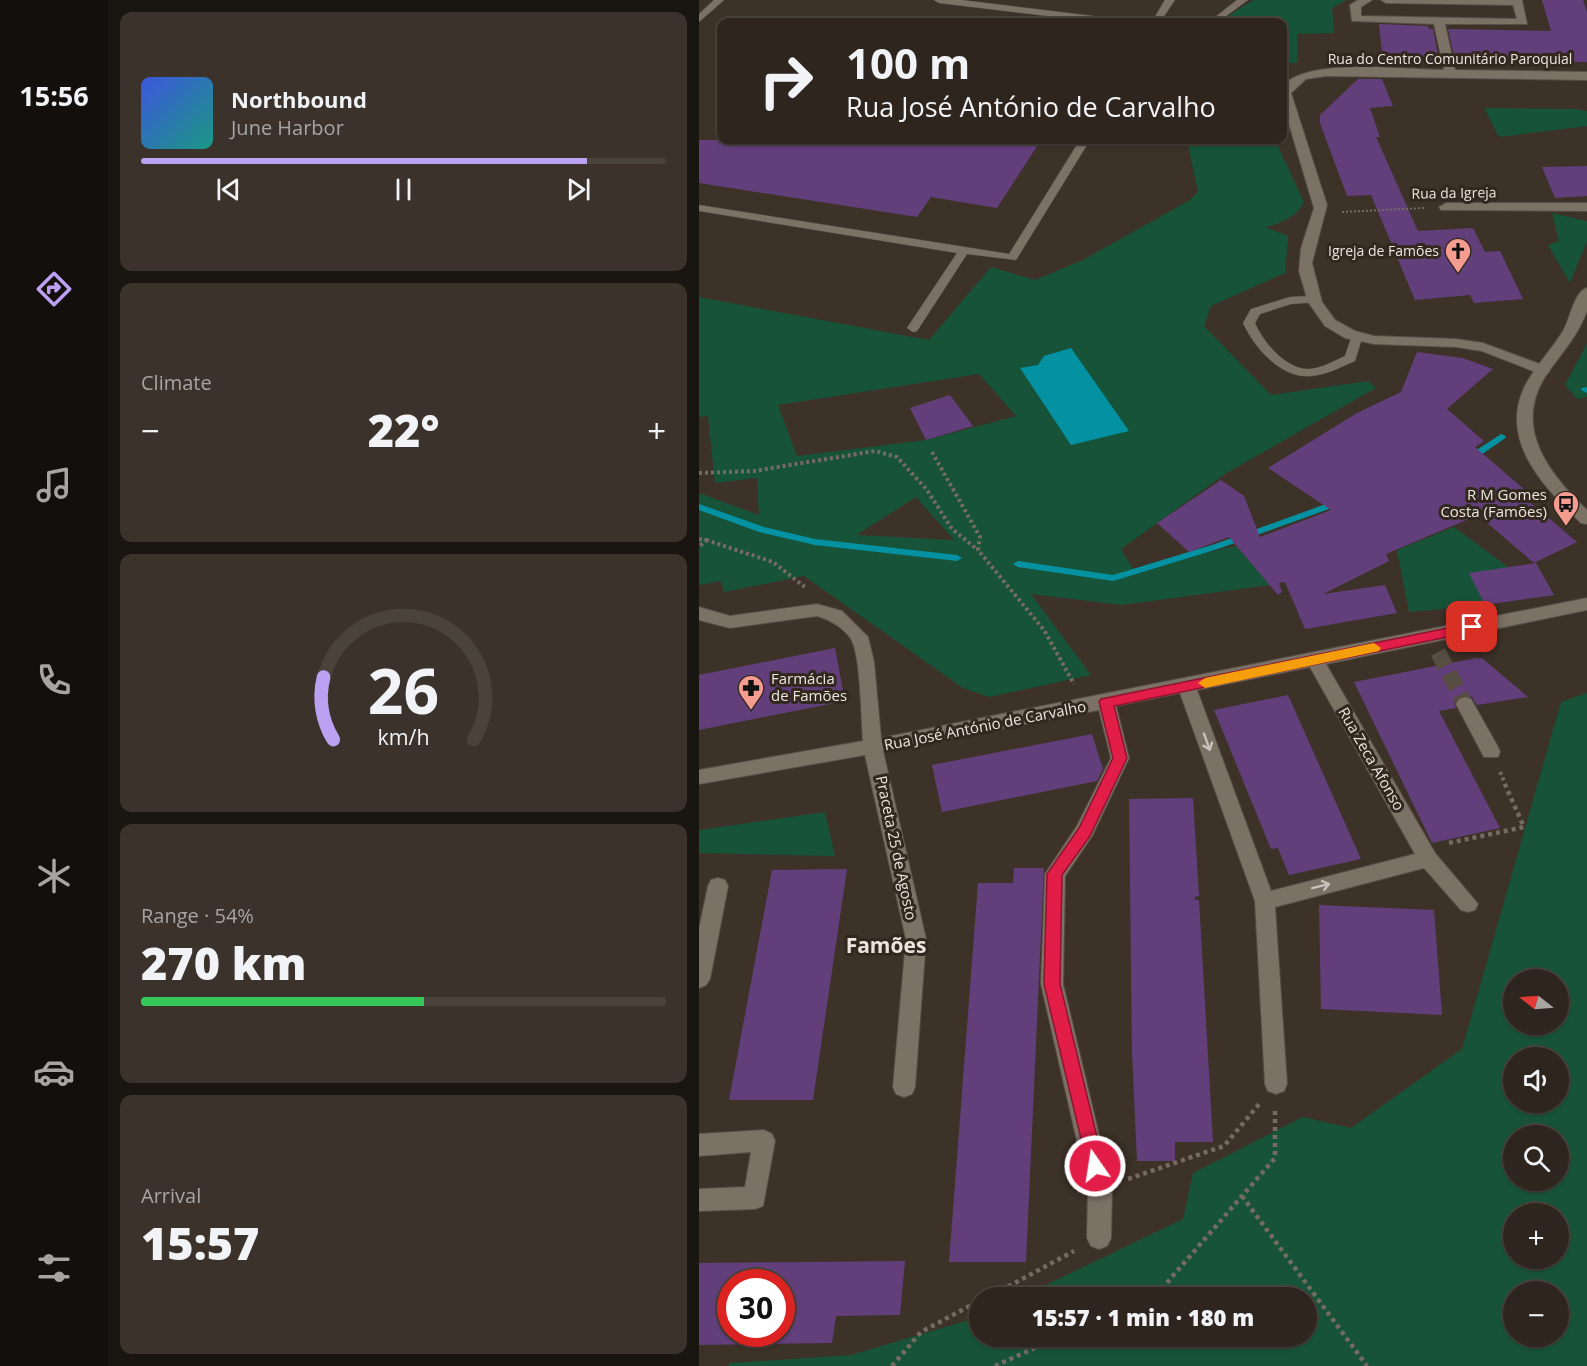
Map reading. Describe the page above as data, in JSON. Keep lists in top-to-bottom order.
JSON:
{
  "streets": {
    "street": [
      "Rua do Centro Comunitário Paroquial",
      "Rua da Igreja",
      "Rua José António de Carvalho",
      "Rua Zeca Afonso",
      "Praceta 25 de Agosto"
    ]
  },
  "crossings": [
    ["Rua do Centro Comunitário Paroquial", "Rua da Igreja"],
    ["Rua José António de Carvalho", "Rua Zeca Afonso"],
    ["Rua José António de Carvalho", "Praceta 25 de Agosto"]
  ],
  "districts": ["Famões"],
  "places": {
    "church": ["Igreja de Famões"],
    "bus stop": ["R M Gomes Costa (Famões)"],
    "pharmacy": ["Farmácia de Famões"]
  },
  "north": "left",
  "page": {
    "tabs": "15:56",
    "turn": ["100 m", "Rua José António de Carvalho"],
    "song": ["Northbound", "June Harbor"],
    "tile": [
      "Climate",
      ["Range · 54%", "270 km"],
      ["Arrival", "15:57"]
    ],
    "heat": ["−", "22°", "+"],
    "map_buttons": ["+", "−"],
    "limit": "30",
    "trip": "15:57 · 1 min · 180 m",
    "gauge": ["26", "km/h"]
  }
}
